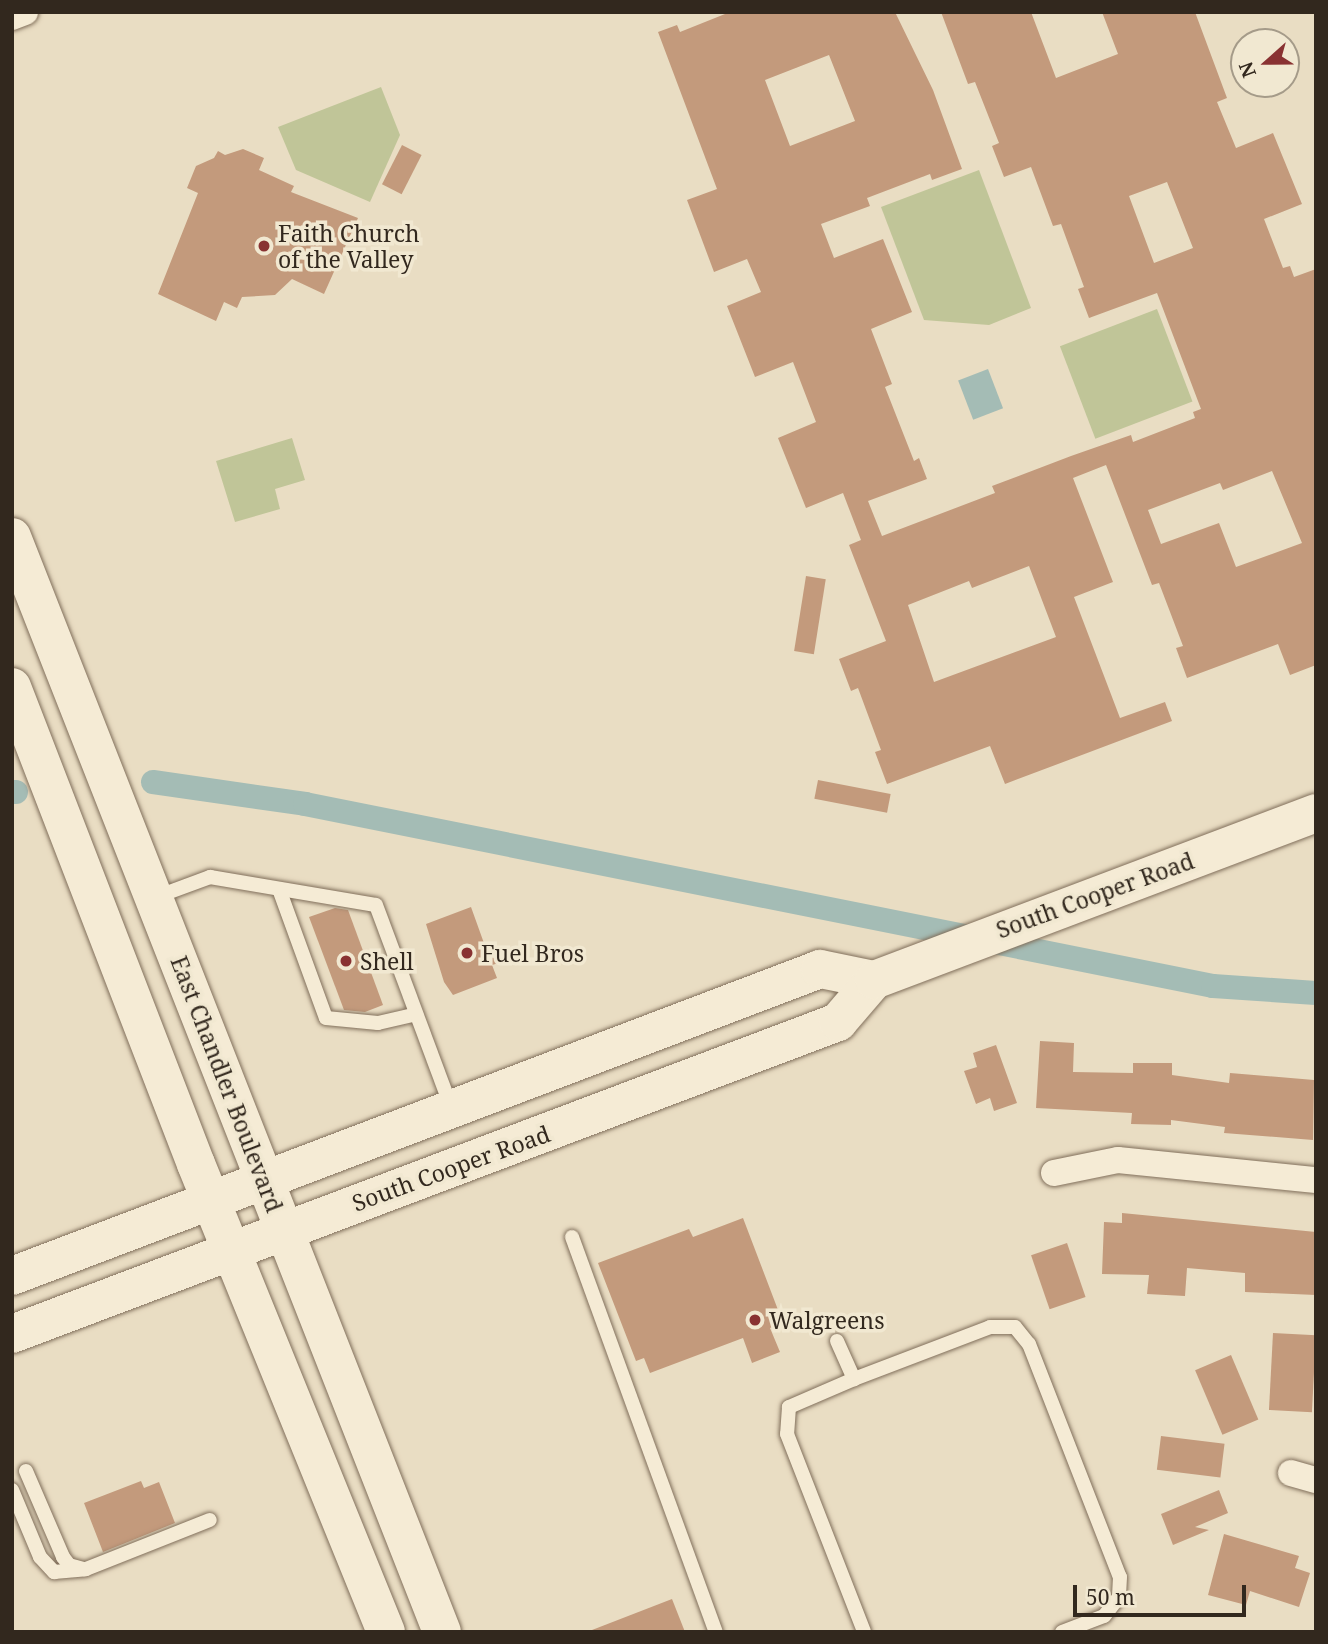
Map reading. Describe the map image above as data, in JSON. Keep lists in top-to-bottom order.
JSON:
{
  "streets": {
    "main road": ["South Cooper Road", "East Chandler Boulevard"]
  },
  "crossings": [
    ["South Cooper Road", "East Chandler Boulevard"]
  ],
  "places": [
    "Faith Church of the Valley",
    "Fuel Bros",
    "Shell",
    "Walgreens"
  ],
  "scale_bar": "50 m",
  "north": "left"
}
